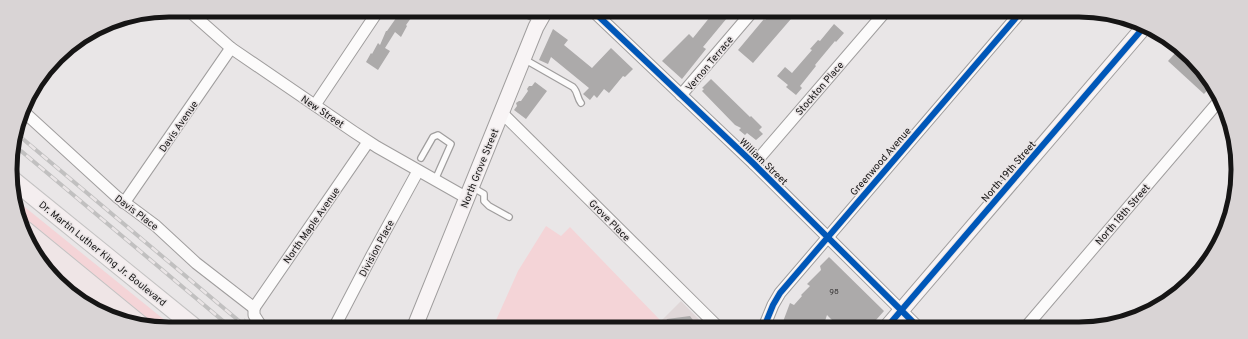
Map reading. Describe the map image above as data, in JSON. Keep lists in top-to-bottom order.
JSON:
{
  "streets": {
    "main road": ["Dr. Martin Luther King Jr. Boulevard"],
    "street": [
      "Vernon Terrace",
      "Stockton Place",
      "New Street",
      "Davis Avenue",
      "William Street",
      "Greenwood Avenue",
      "North Grove Street",
      "North 19th Street",
      "Davis Place",
      "North 18th Street",
      "Grove Place",
      "North Maple Avenue",
      "Division Place"
    ]
  },
  "crossings": [
    ["Vernon Terrace", "William Street"],
    ["Stockton Place", "William Street"],
    ["New Street", "Davis Avenue"],
    ["New Street", "North Grove Street"],
    ["New Street", "North Maple Avenue"],
    ["New Street", "Division Place"],
    ["Davis Avenue", "Davis Place"],
    ["William Street", "Greenwood Avenue"],
    ["William Street", "North 19th Street"],
    ["North Grove Street", "Grove Place"],
    ["Davis Place", "North Maple Avenue"]
  ],
  "house_numbers": ["98"]
}
